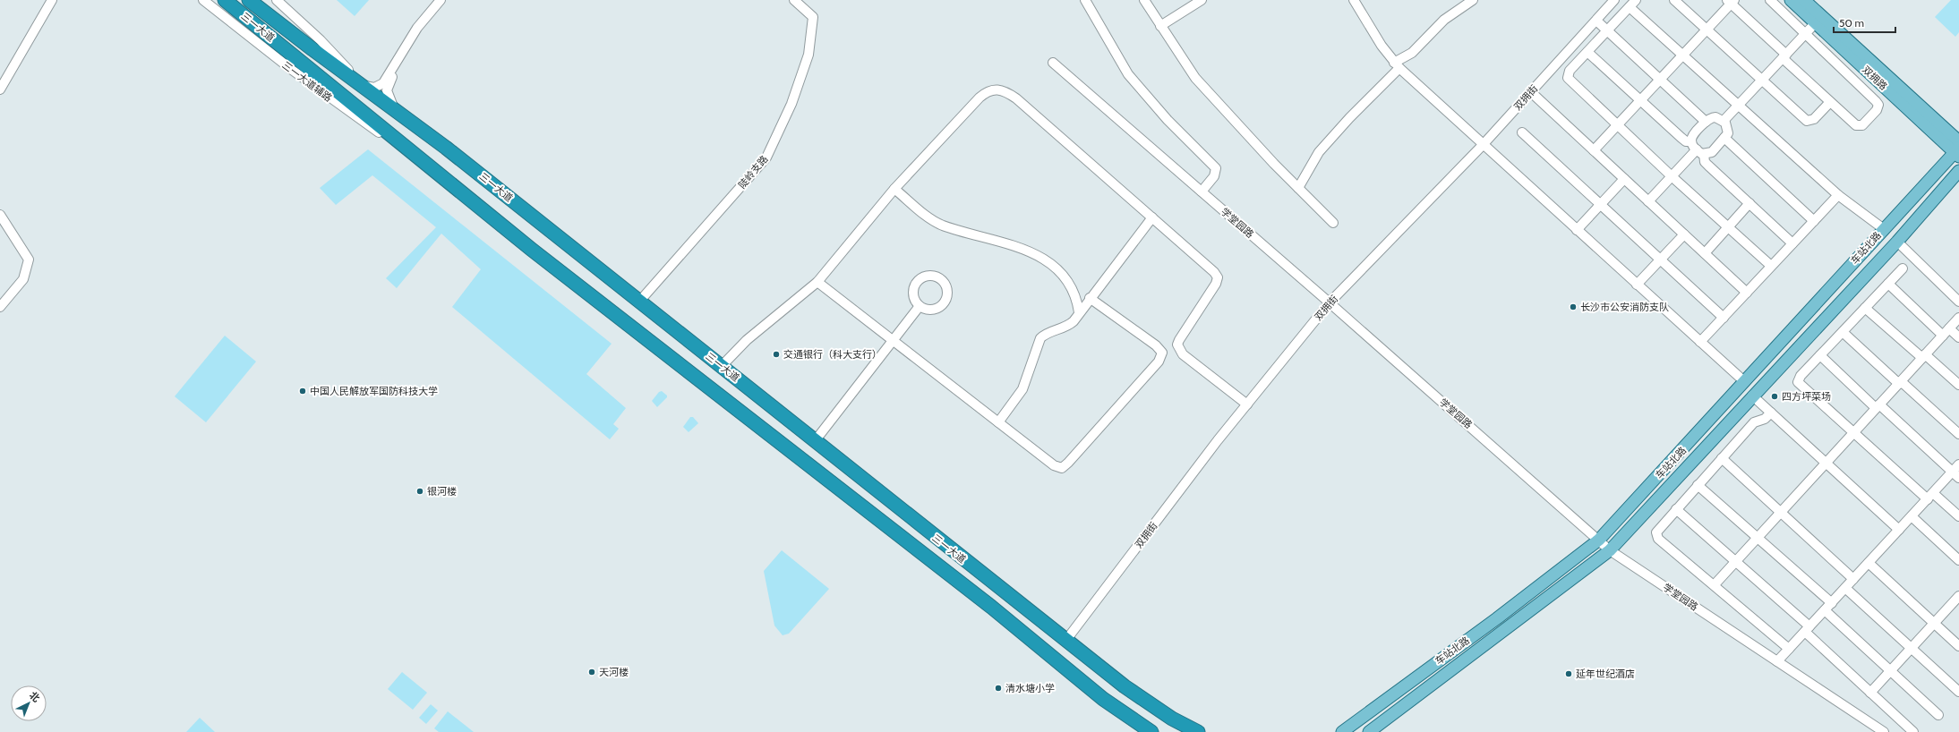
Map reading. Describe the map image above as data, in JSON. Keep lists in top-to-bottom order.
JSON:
{
  "streets": {
    "highway": ["三一大道"],
    "main road": ["双拥路", "车站北路"],
    "street": [
      "三一大道辅路",
      "双拥街",
      "陡岭支路",
      "学堂园路"
    ]
  },
  "crossings": [
    ["三一大道", "三一大道辅路"],
    ["三一大道", "双拥街"],
    ["三一大道", "陡岭支路"],
    ["双拥路", "车站北路"],
    ["双拥街", "学堂园路"],
    ["学堂园路", "车站北路"]
  ],
  "places": [
    "长沙市公安消防支队",
    "交通银行（科大支行）",
    "中国人民解放军国防科技大学",
    "四方坪菜场",
    "银河楼",
    "天河楼",
    "延年世纪酒店",
    "清水塘小学"
  ],
  "scale_bar": "50 m",
  "north": "top right"
}
